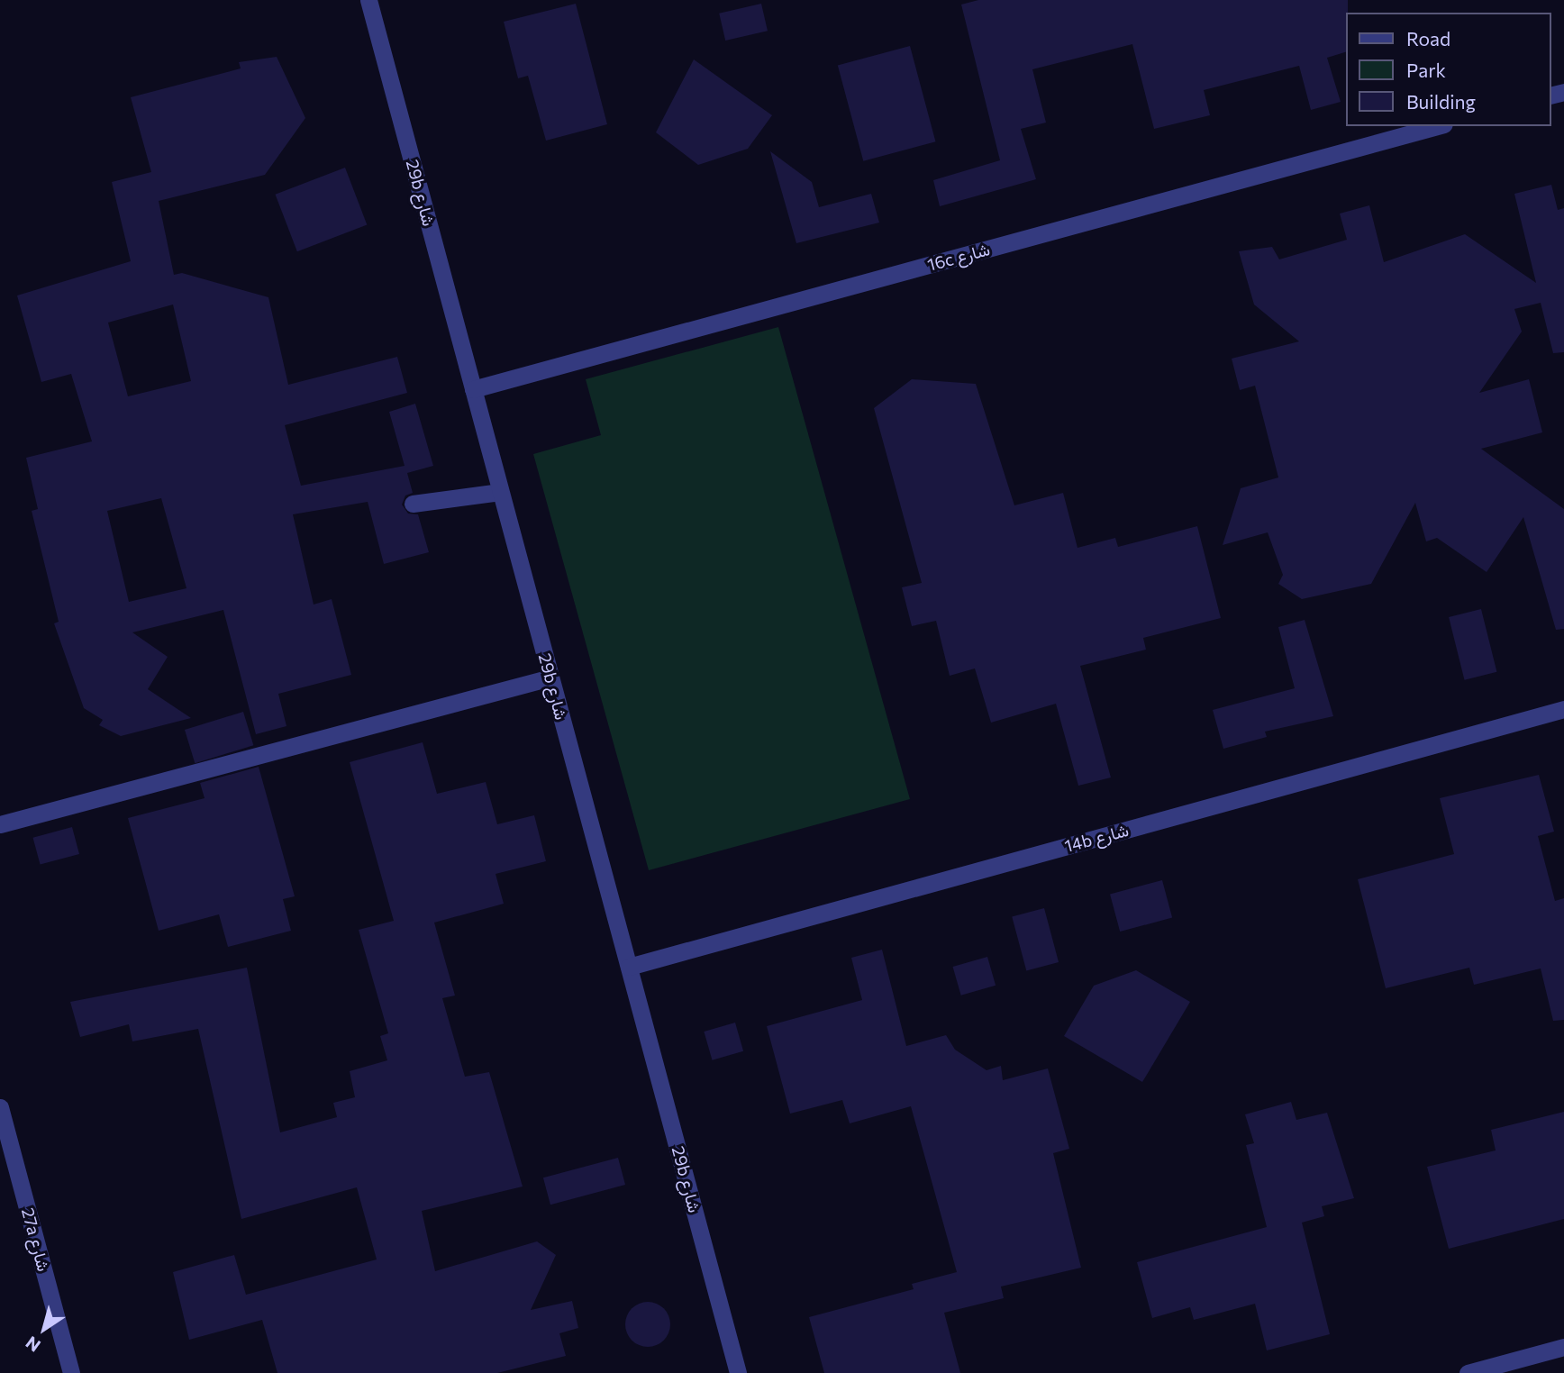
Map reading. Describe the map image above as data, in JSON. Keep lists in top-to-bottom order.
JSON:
{
  "streets": {
    "street": [
      "29b شارع",
      "16c شارع",
      "14b شارع",
      "27a شارع"
    ]
  },
  "crossings": [
    ["29b شارع", "16c شارع"],
    ["29b شارع", "14b شارع"]
  ],
  "legend": ["Road", "Park", "Building"],
  "north": "bottom left"
}
